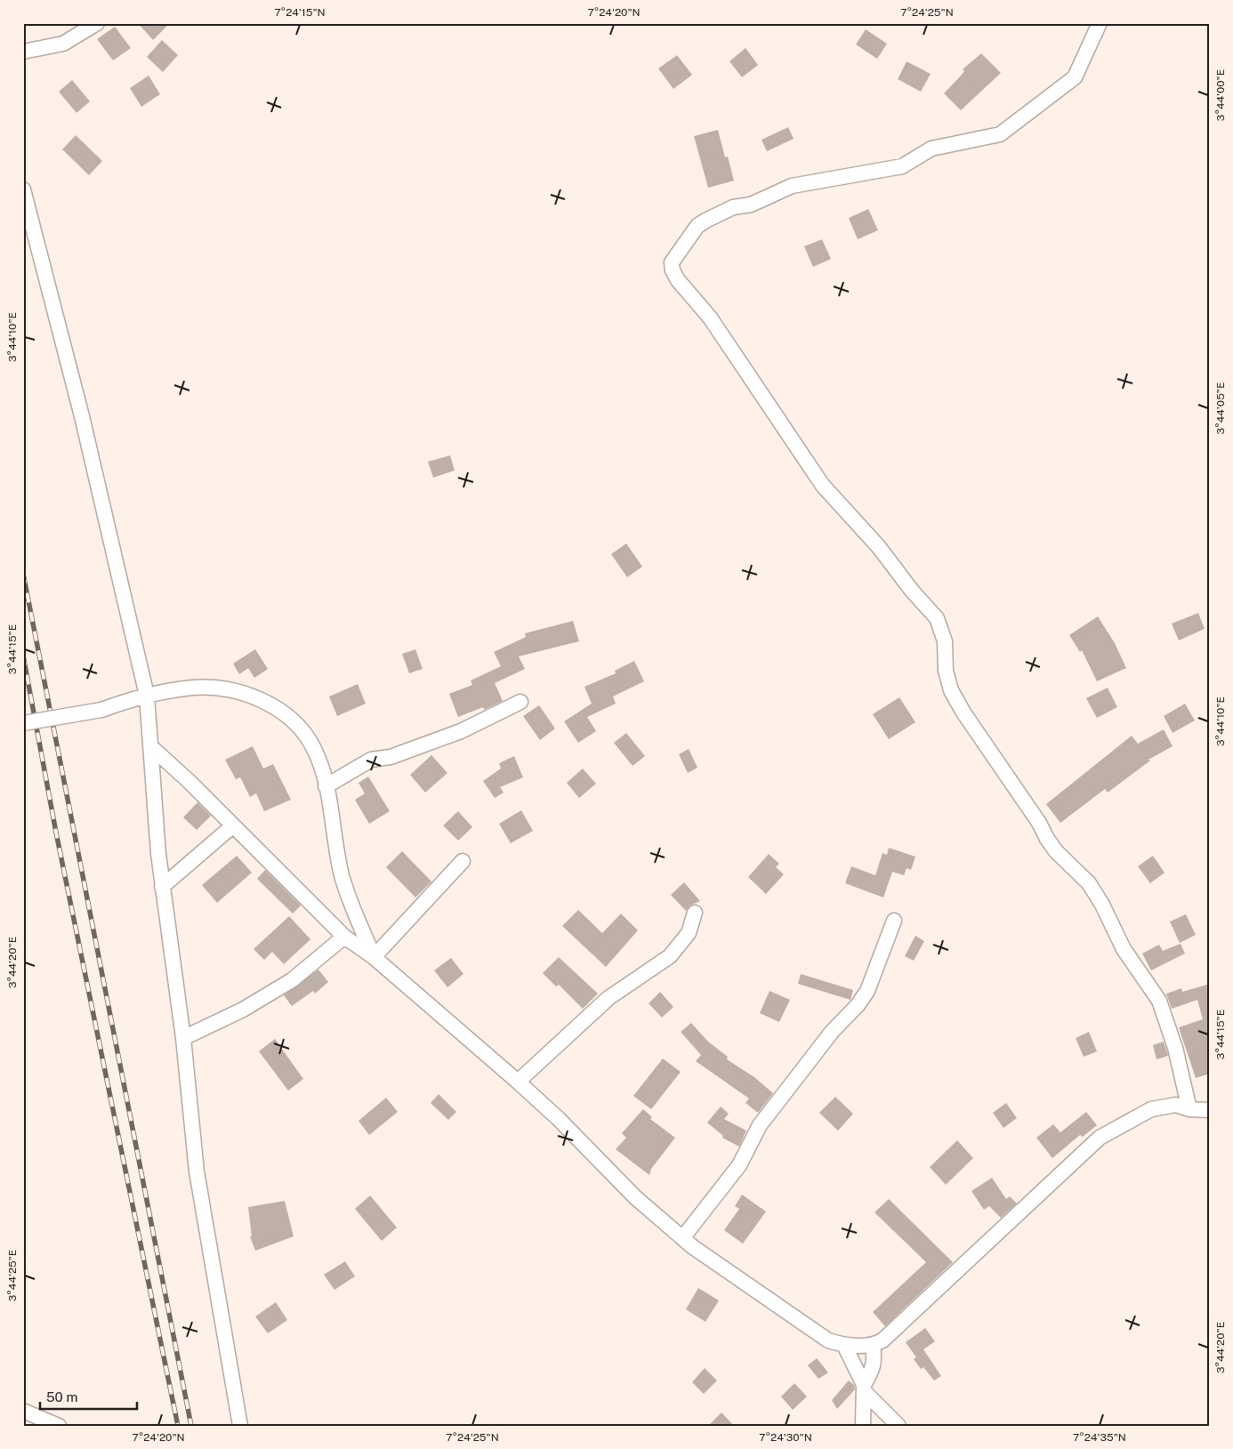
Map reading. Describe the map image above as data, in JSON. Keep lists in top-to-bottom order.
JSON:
{
  "scale_bar": "50 m",
  "coordinates": [
    "7°24'15\"N",
    "7°24'20\"N",
    "7°24'25\"N",
    "3°44'00\"E",
    "3°44'10\"E",
    "3°44'05\"E",
    "3°44'15\"E",
    "3°44'20\"E",
    "3°44'25\"E",
    "7°24'30\"N",
    "7°24'35\"N"
  ]
}
